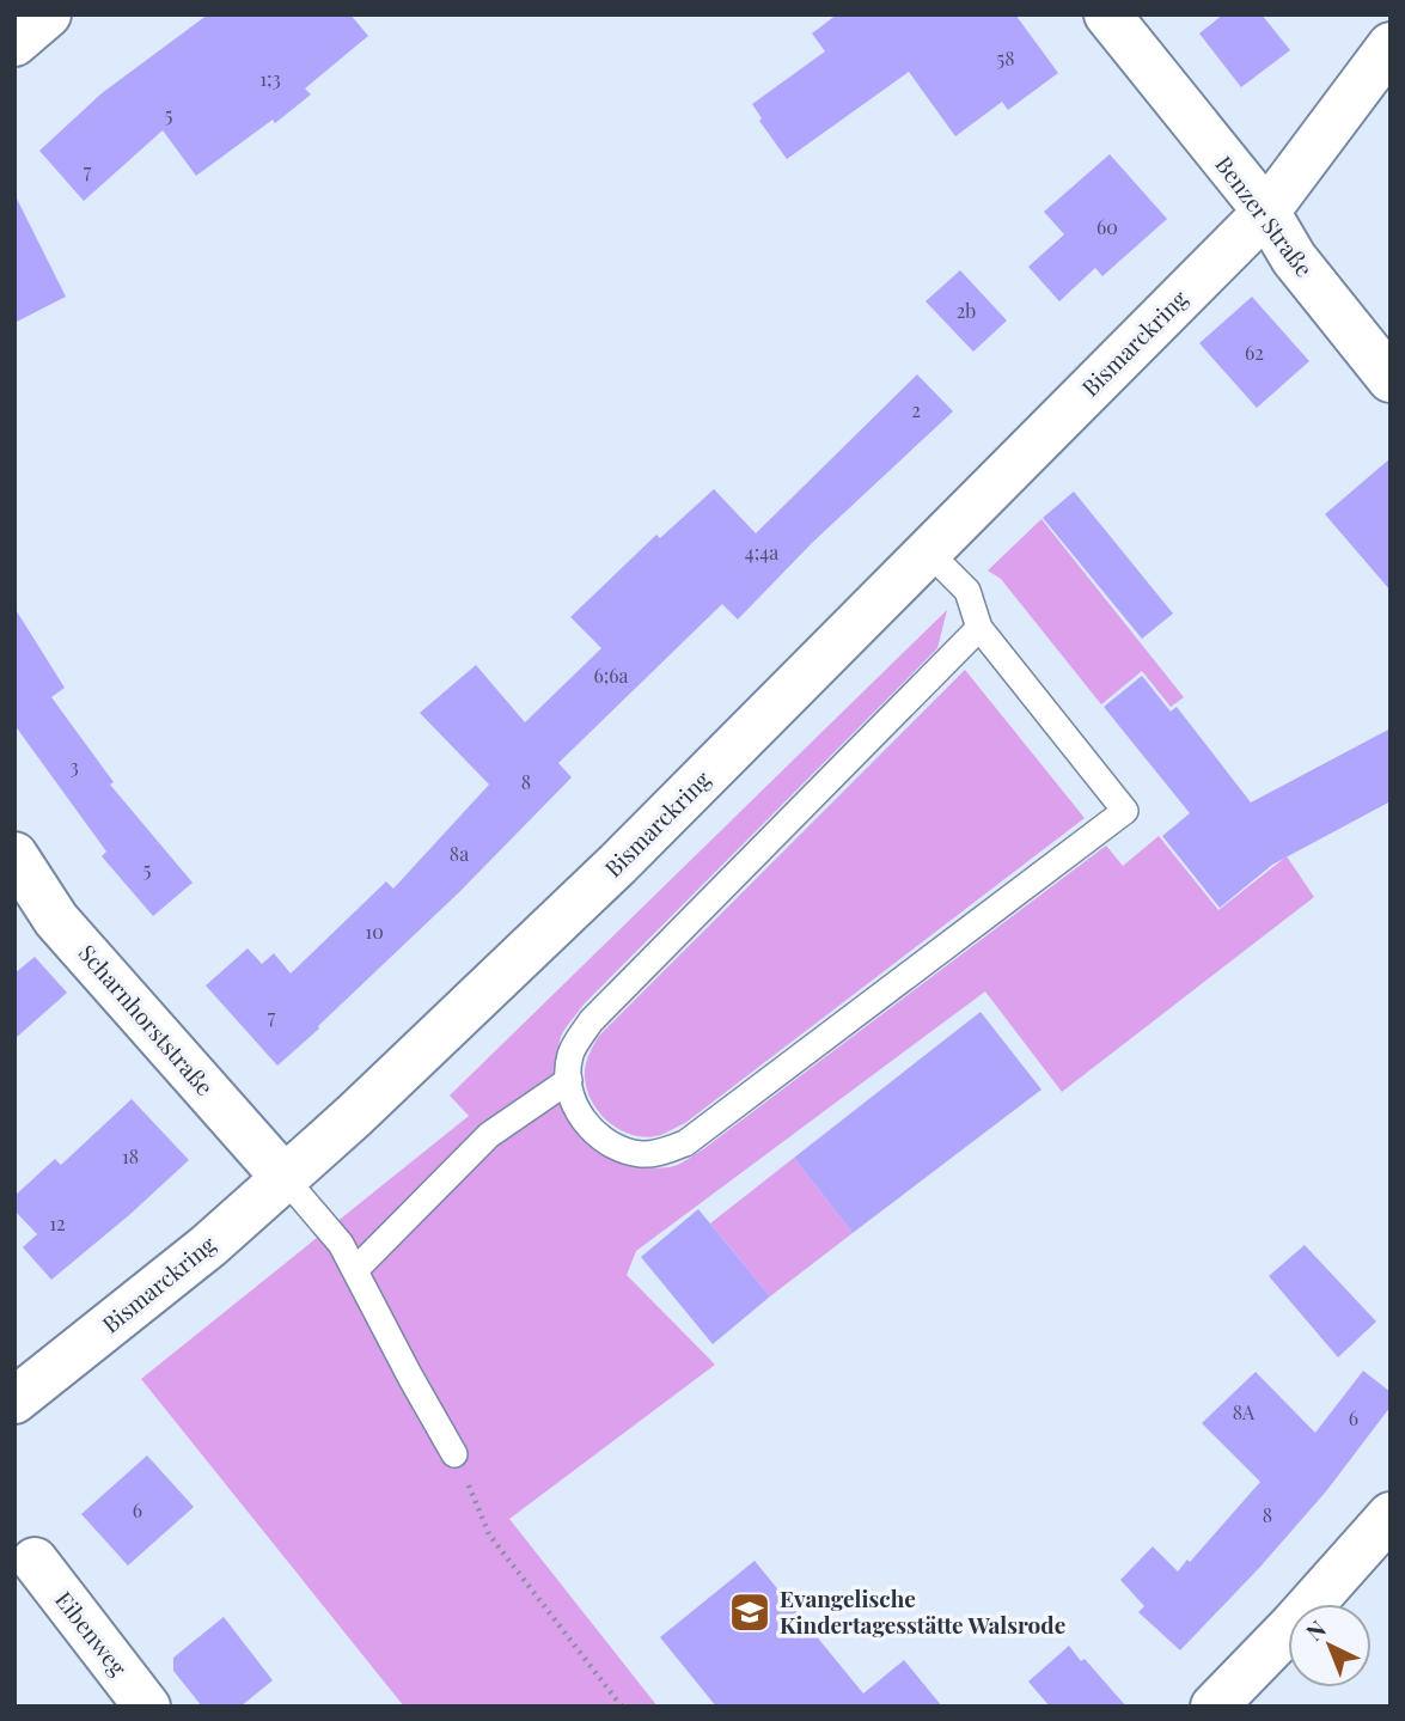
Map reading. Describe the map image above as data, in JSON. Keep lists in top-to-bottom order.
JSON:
{
  "streets": {
    "street": [
      "Benzer Straße",
      "Bismarckring",
      "Scharnhorststraße",
      "Eibenweg"
    ]
  },
  "crossings": [
    ["Benzer Straße", "Bismarckring"],
    ["Bismarckring", "Scharnhorststraße"]
  ],
  "places": {
    "school or university": ["Evangelische Kindertagesstätte Walsrode"]
  },
  "house_numbers": [
    "58",
    "1;3",
    "5",
    "7",
    "60",
    "2b",
    "62",
    "2",
    "4;4a",
    "6;6a",
    "3",
    "8",
    "8a",
    "5",
    "10",
    "7",
    "18",
    "12",
    "8A",
    "6",
    "6",
    "8"
  ],
  "north": "top left"
}
